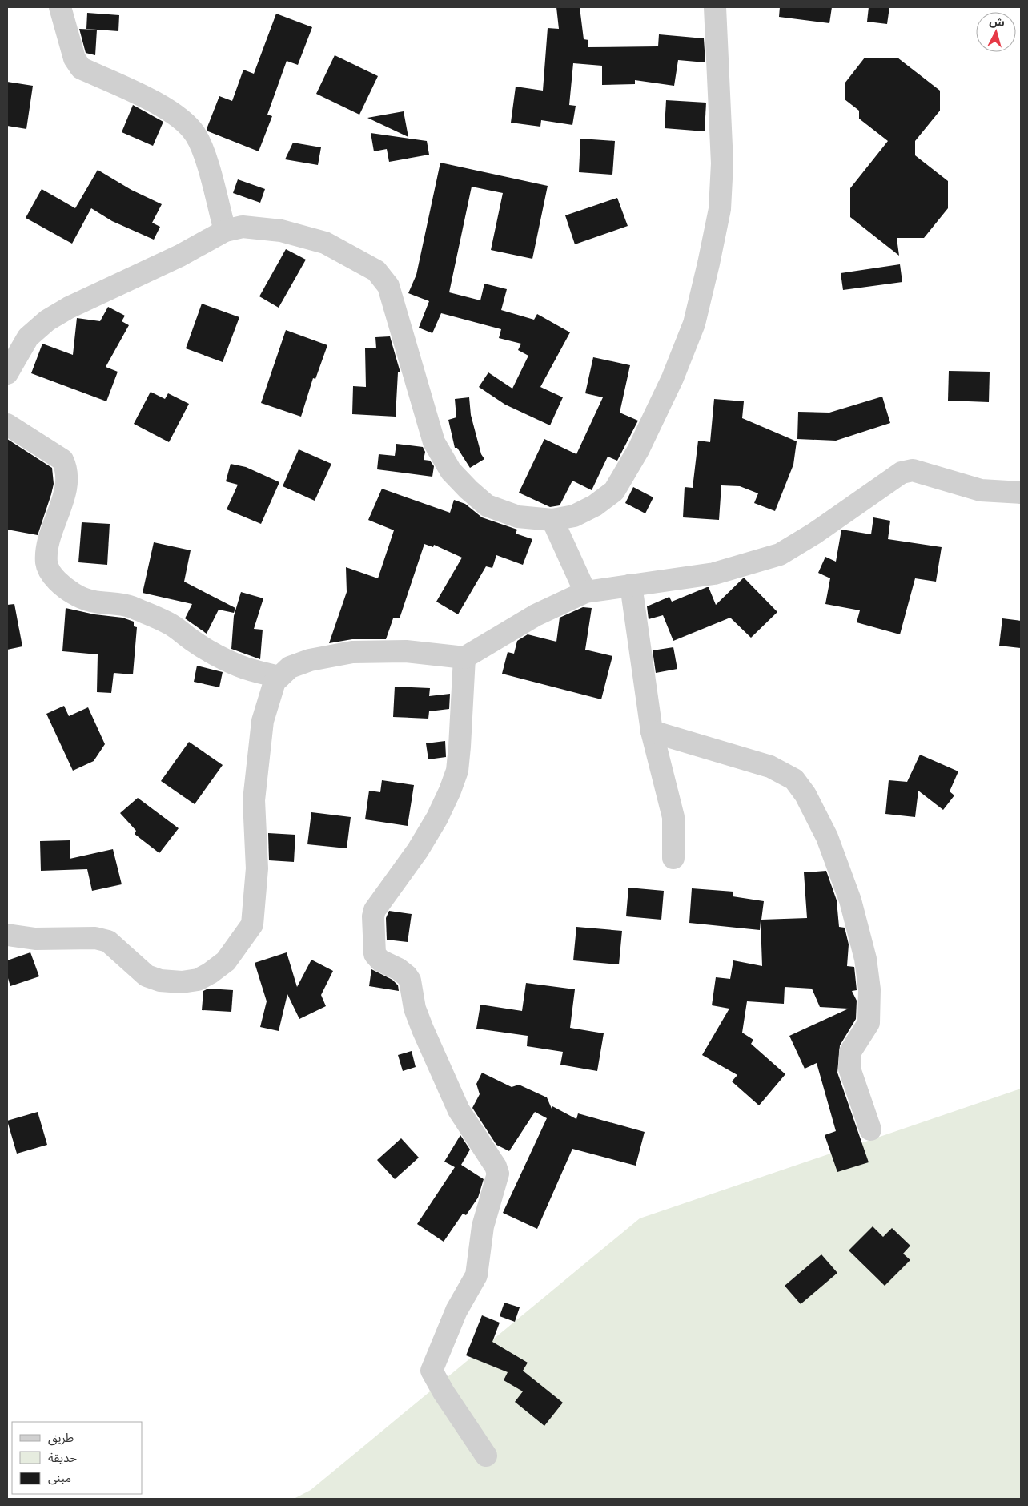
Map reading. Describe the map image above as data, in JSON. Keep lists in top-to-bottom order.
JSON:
{
  "legend": ["طريق", "حديقة", "مبنى"],
  "north": "top"
}
